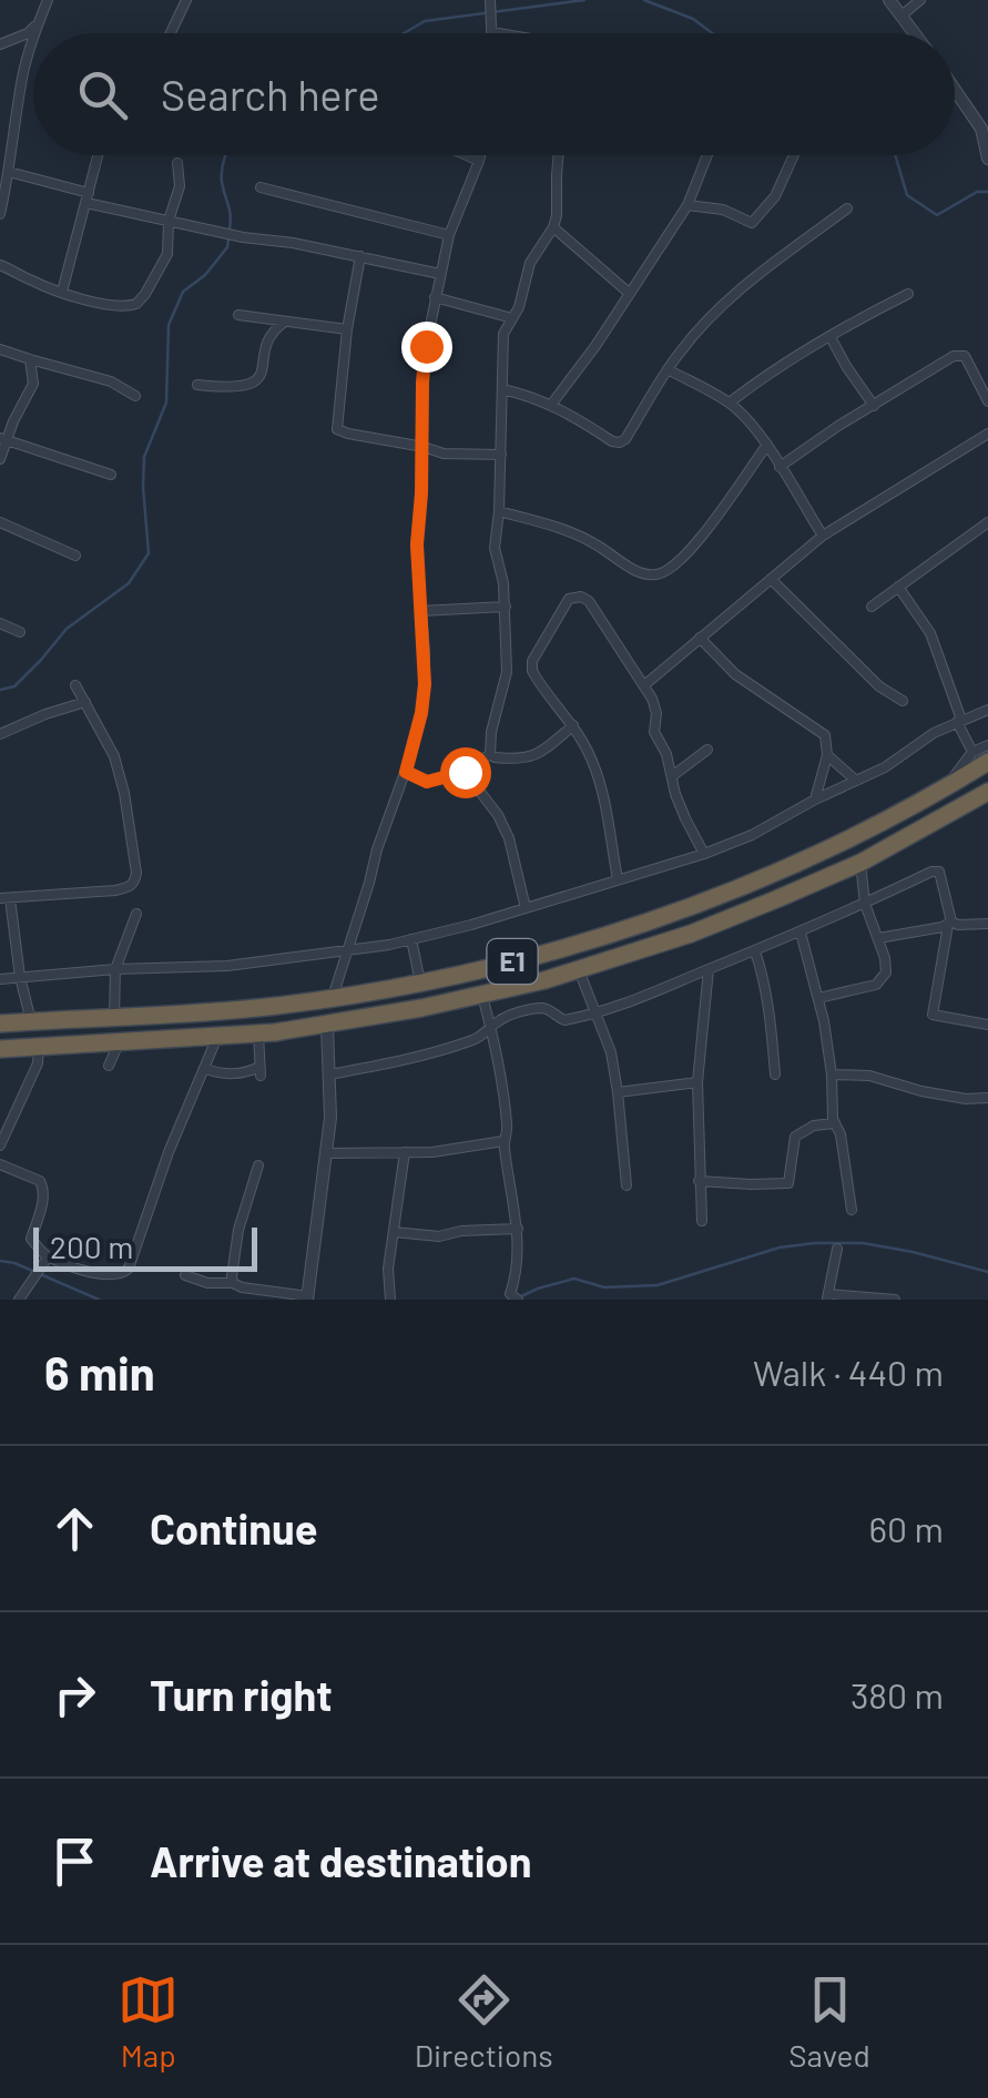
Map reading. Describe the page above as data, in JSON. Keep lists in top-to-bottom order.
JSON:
{
  "streets": {
    "highway": ["E1"]
  },
  "scale_bar": "200 m",
  "page": {
    "search": "Search here",
    "scale": "200 m",
    "heading": ["6 min", "Walk · 440 m"],
    "list": [
      ["Continue", "60 m"],
      ["Turn right", "380 m"],
      "Arrive at destination"
    ],
    "nav": ["Map", "Directions", "Saved"]
  }
}
